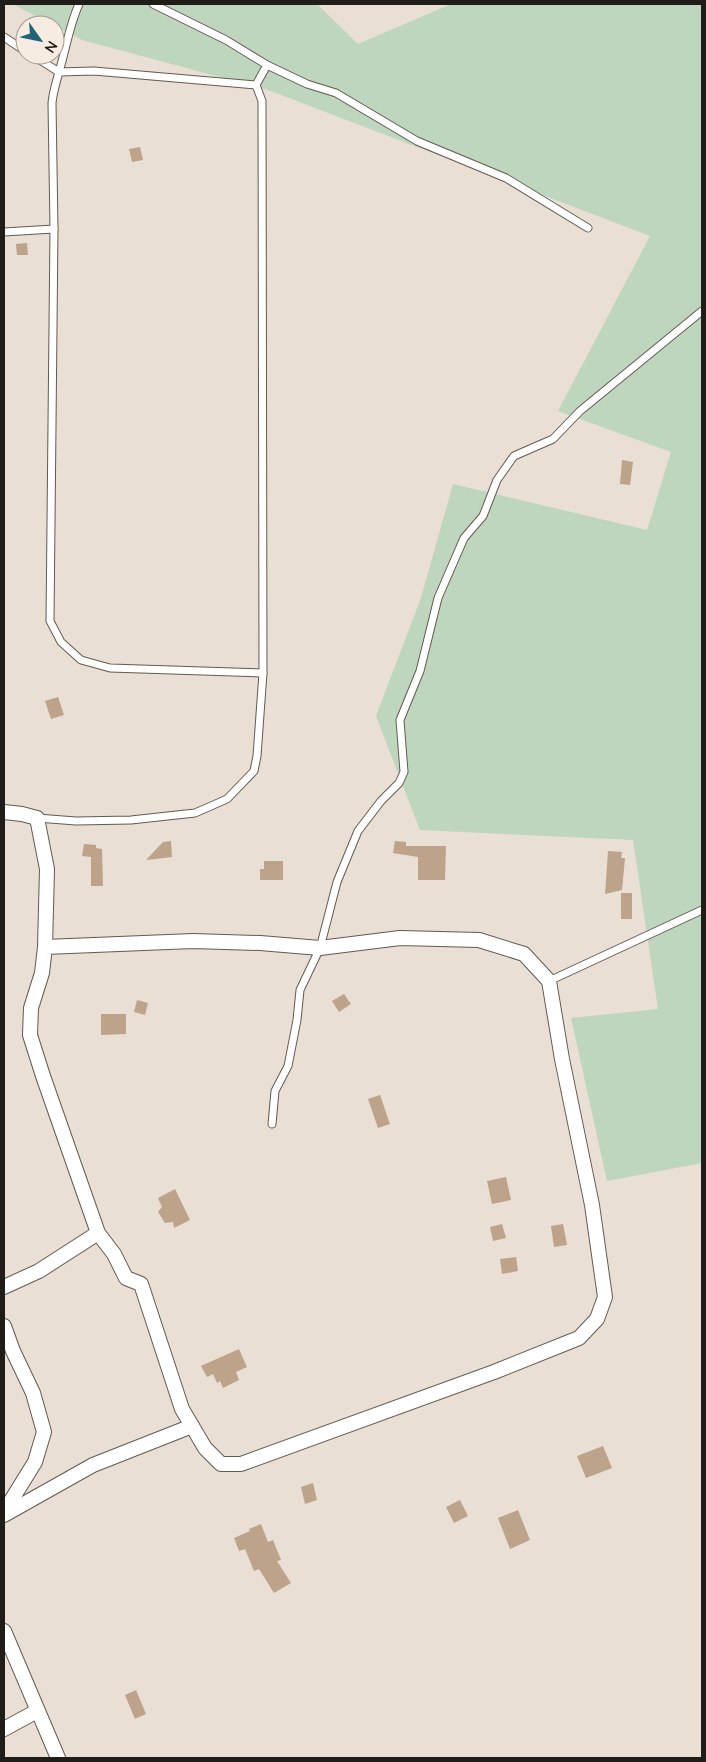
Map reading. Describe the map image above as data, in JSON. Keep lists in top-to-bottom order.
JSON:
{
  "north": "bottom right"
}
